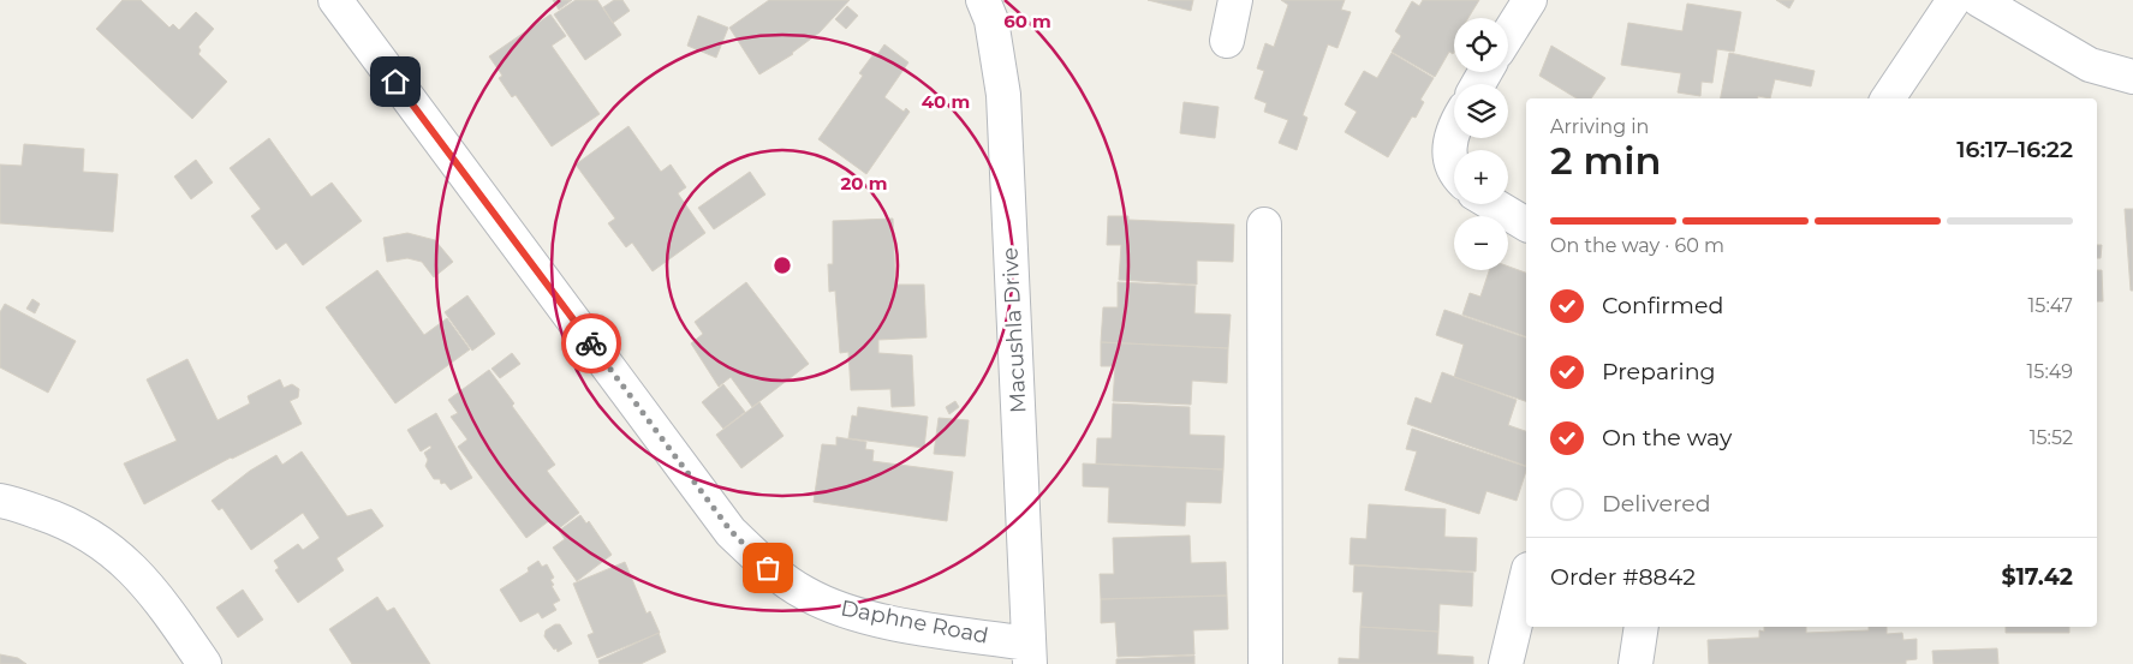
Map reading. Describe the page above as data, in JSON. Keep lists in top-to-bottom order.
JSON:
{
  "streets": {
    "street": ["Macushla Drive", "Daphne Road"]
  },
  "crossings": [
    ["Macushla Drive", "Daphne Road"]
  ],
  "page": {
    "map_buttons": ["+", "−"],
    "heading": ["2 min", "Arriving in", "16:17–16:22"],
    "panel": ["Order #8842", "$17.42"],
    "bar": "On the way · 60 m",
    "list": [
      ["Confirmed", "15:47"],
      ["Preparing", "15:49"],
      ["On the way", "15:52"],
      "Delivered"
    ]
  },
  "rings": ["60 m", "40 m", "20 m"]
}
